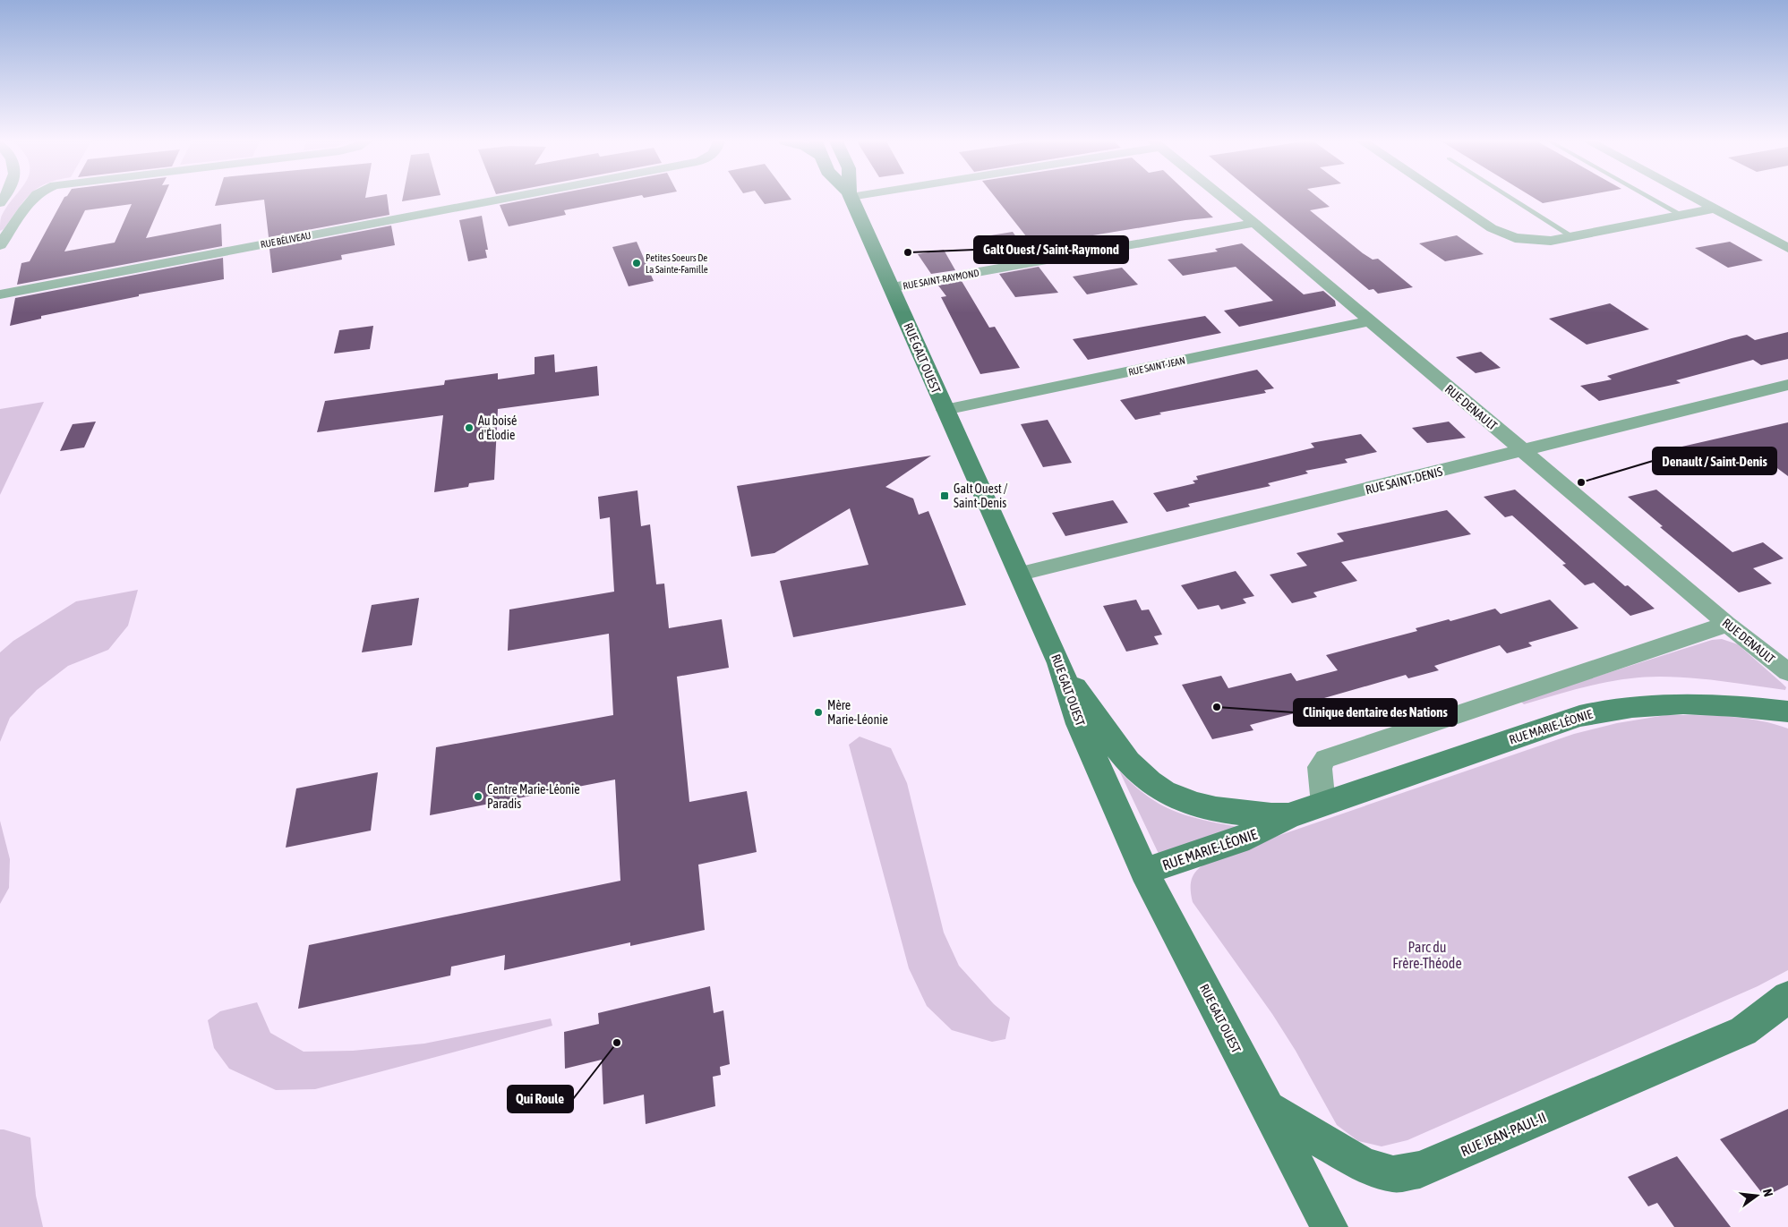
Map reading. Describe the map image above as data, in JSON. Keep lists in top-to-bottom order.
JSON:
{
  "streets": {
    "main road": ["RUE GALT OUEST", "RUE MARIE-LÉONIE", "RUE JEAN-PAUL-II"],
    "street": [
      "RUE BÉLIVEAU",
      "RUE SAINT-RAYMOND",
      "RUE SAINT-JEAN",
      "RUE DENAULT",
      "RUE SAINT-DENIS"
    ]
  },
  "crossings": [
    ["RUE SAINT-RAYMOND", "RUE GALT OUEST"],
    ["RUE SAINT-RAYMOND", "RUE DENAULT"],
    ["RUE GALT OUEST", "RUE SAINT-JEAN"],
    ["RUE GALT OUEST", "RUE SAINT-DENIS"],
    ["RUE GALT OUEST", "RUE MARIE-LÉONIE"],
    ["RUE GALT OUEST", "RUE JEAN-PAUL-II"],
    ["RUE SAINT-JEAN", "RUE DENAULT"],
    ["RUE DENAULT", "RUE SAINT-DENIS"]
  ],
  "parks": ["Parc du Frère-Théode"],
  "places": {
    "other": [
      "Galt Ouest / Saint-Raymond",
      "Petites Soeurs De La Sainte-Famille",
      "Au boisé d'Élodie",
      "Denault / Saint-Denis",
      "Clinique dentaire des Nations",
      "Mère Marie-Léonie",
      "Centre Marie-Léonie Paradis",
      "Qui Roule"
    ],
    "transit": ["Galt Ouest / Saint-Denis"]
  },
  "north": "right"
}
